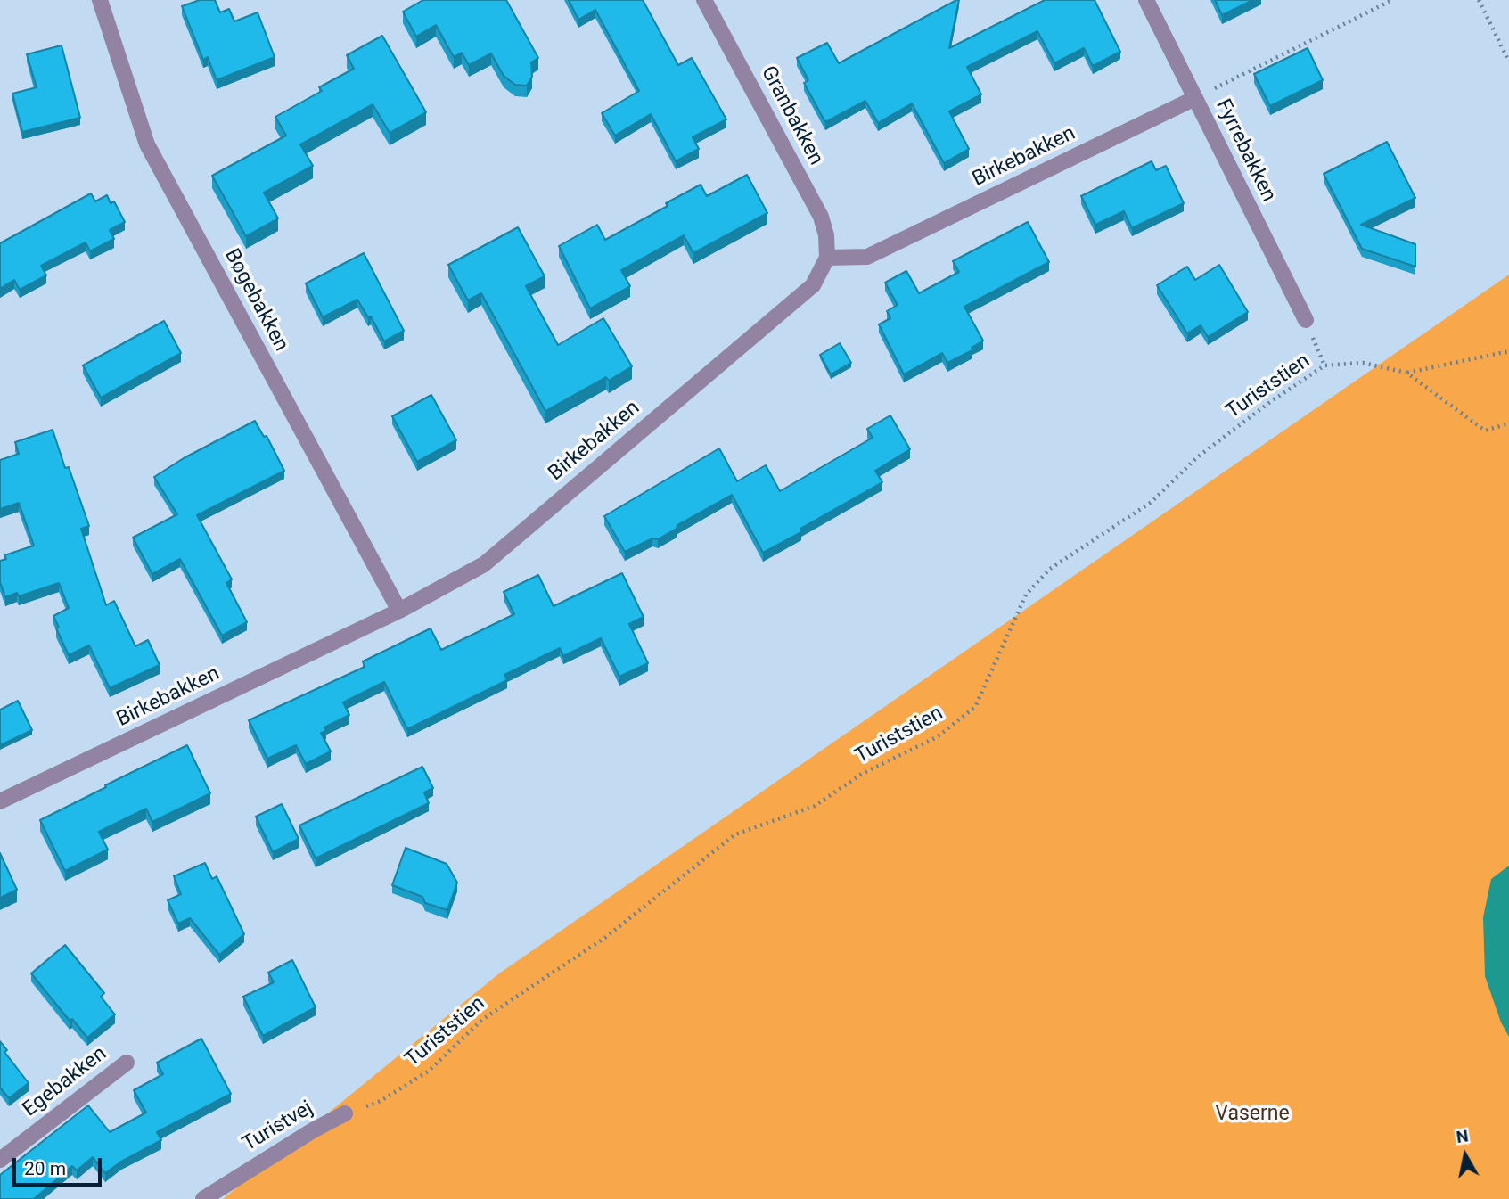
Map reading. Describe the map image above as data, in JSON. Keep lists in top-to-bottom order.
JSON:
{
  "streets": {
    "street": [
      "Granbakken",
      "Fyrrebakken",
      "Birkebakken",
      "Bøgebakken",
      "Egebakken",
      "Turistvej"
    ],
    "path": ["Turiststien"]
  },
  "crossings": [
    ["Granbakken", "Birkebakken"],
    ["Fyrrebakken", "Birkebakken"],
    ["Birkebakken", "Bøgebakken"],
    ["Turiststien", "Turistvej"]
  ],
  "parks": ["Vaserne"],
  "scale_bar": "20 m",
  "north": "top"
}
